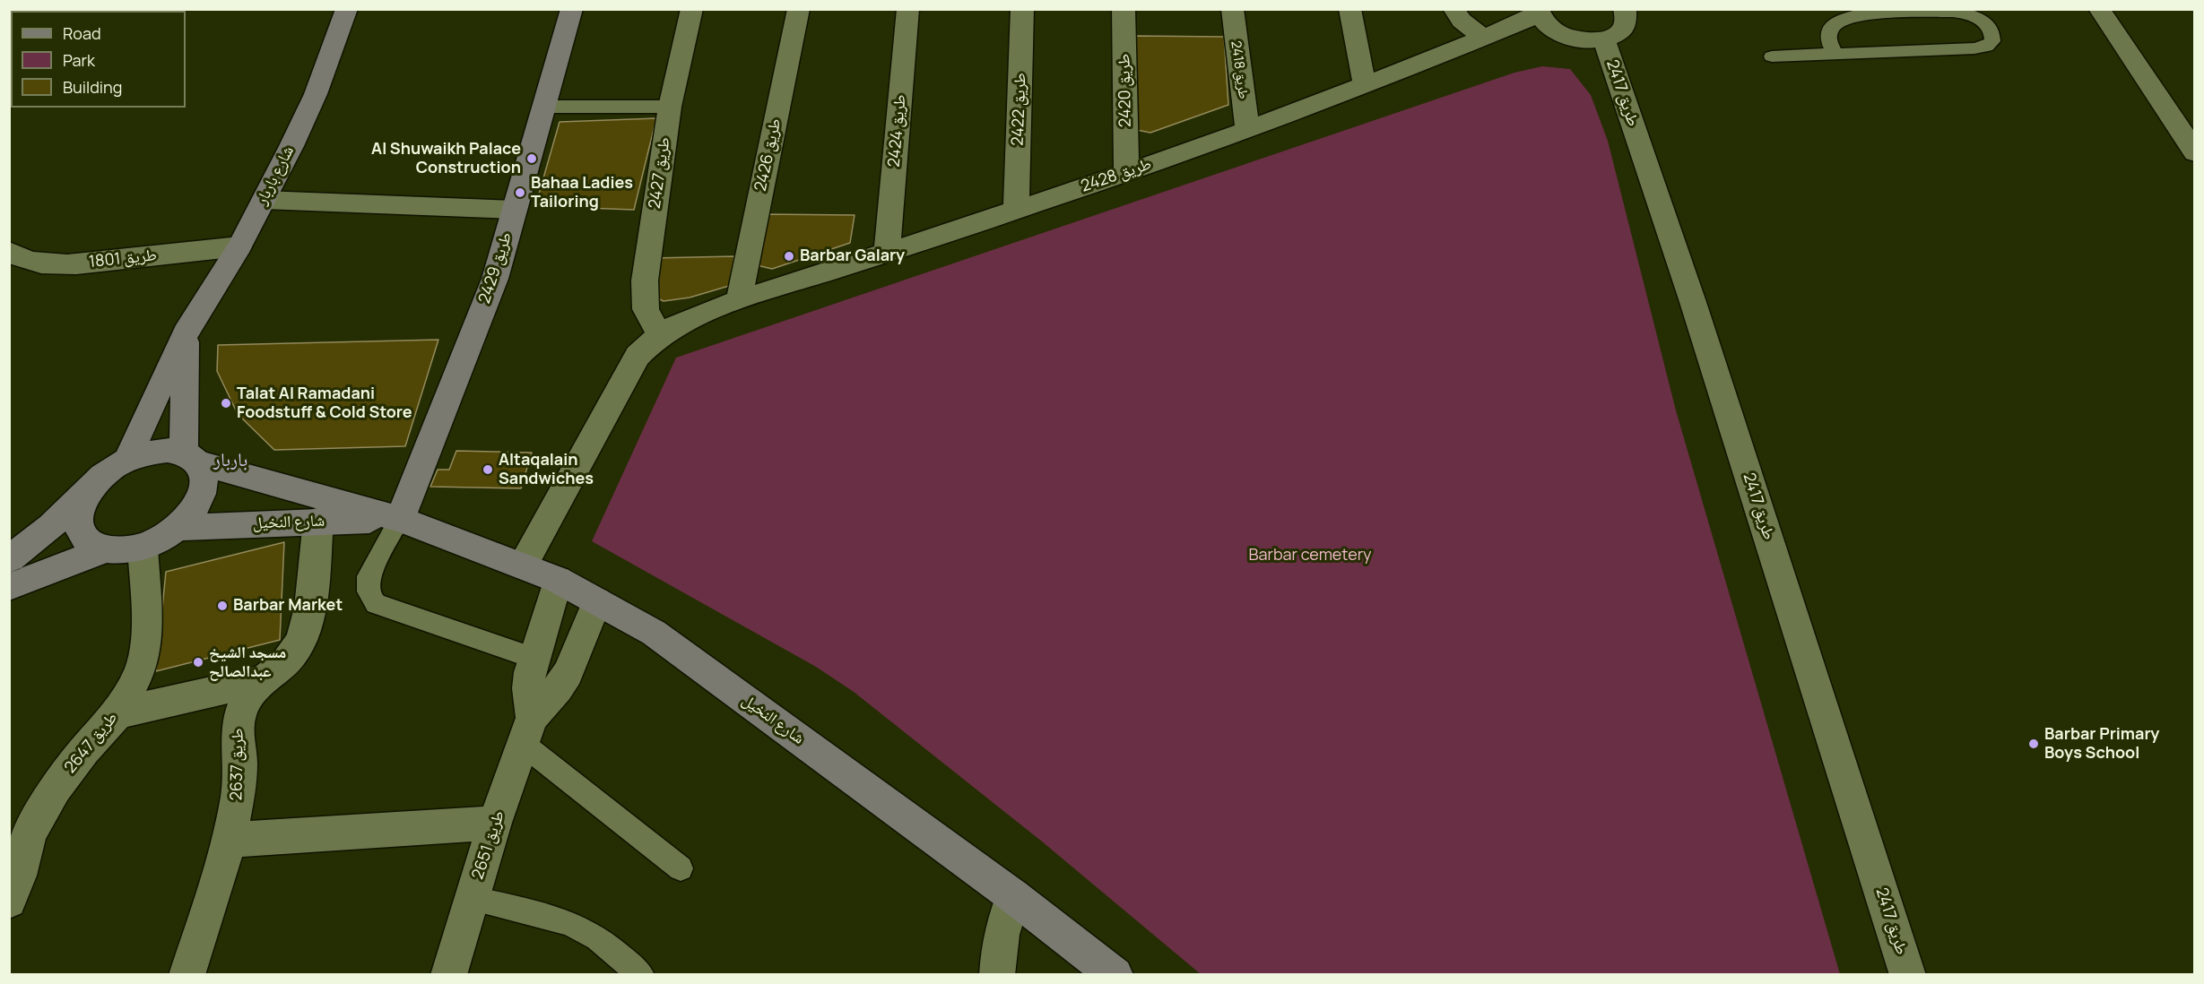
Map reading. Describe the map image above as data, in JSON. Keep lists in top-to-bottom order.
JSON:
{
  "streets": {
    "street": [
      "طريق 2418",
      "طريق 2420",
      "طريق 2417",
      "طريق 2422",
      "طريق 2424",
      "طريق 2426",
      "طريق 2427",
      "شارع باربار",
      "طريق 2428",
      "طريق 1801",
      "طريق 2429",
      "شارع النخيل",
      "طريق 2647",
      "طريق 2637",
      "طريق 2651"
    ]
  },
  "crossings": [
    ["طريق 2418", "طريق 2428"],
    ["طريق 2420", "طريق 2428"],
    ["طريق 2422", "طريق 2428"],
    ["طريق 2424", "طريق 2428"],
    ["طريق 2426", "طريق 2428"],
    ["طريق 2427", "طريق 2428"],
    ["شارع باربار", "طريق 1801"],
    ["شارع باربار", "شارع النخيل"],
    ["شارع باربار", "طريق 2647"],
    ["طريق 2429", "شارع النخيل"],
    ["شارع النخيل", "طريق 2647"],
    ["شارع النخيل", "طريق 2637"],
    ["شارع النخيل", "طريق 2651"]
  ],
  "districts": ["باربار"],
  "parks": ["Barbar cemetery"],
  "places": [
    "Al Shuwaikh Palace Construction",
    "Bahaa Ladies Tailoring",
    "Barbar Galary",
    "Talat Al Ramadani Foodstuff & Cold Store",
    "Altaqalain Sandwiches",
    "Barbar Market",
    "مسجد الشيخ عبدالصالح",
    "Barbar Primary Boys School"
  ],
  "legend": ["Road", "Park", "Building"]
}
